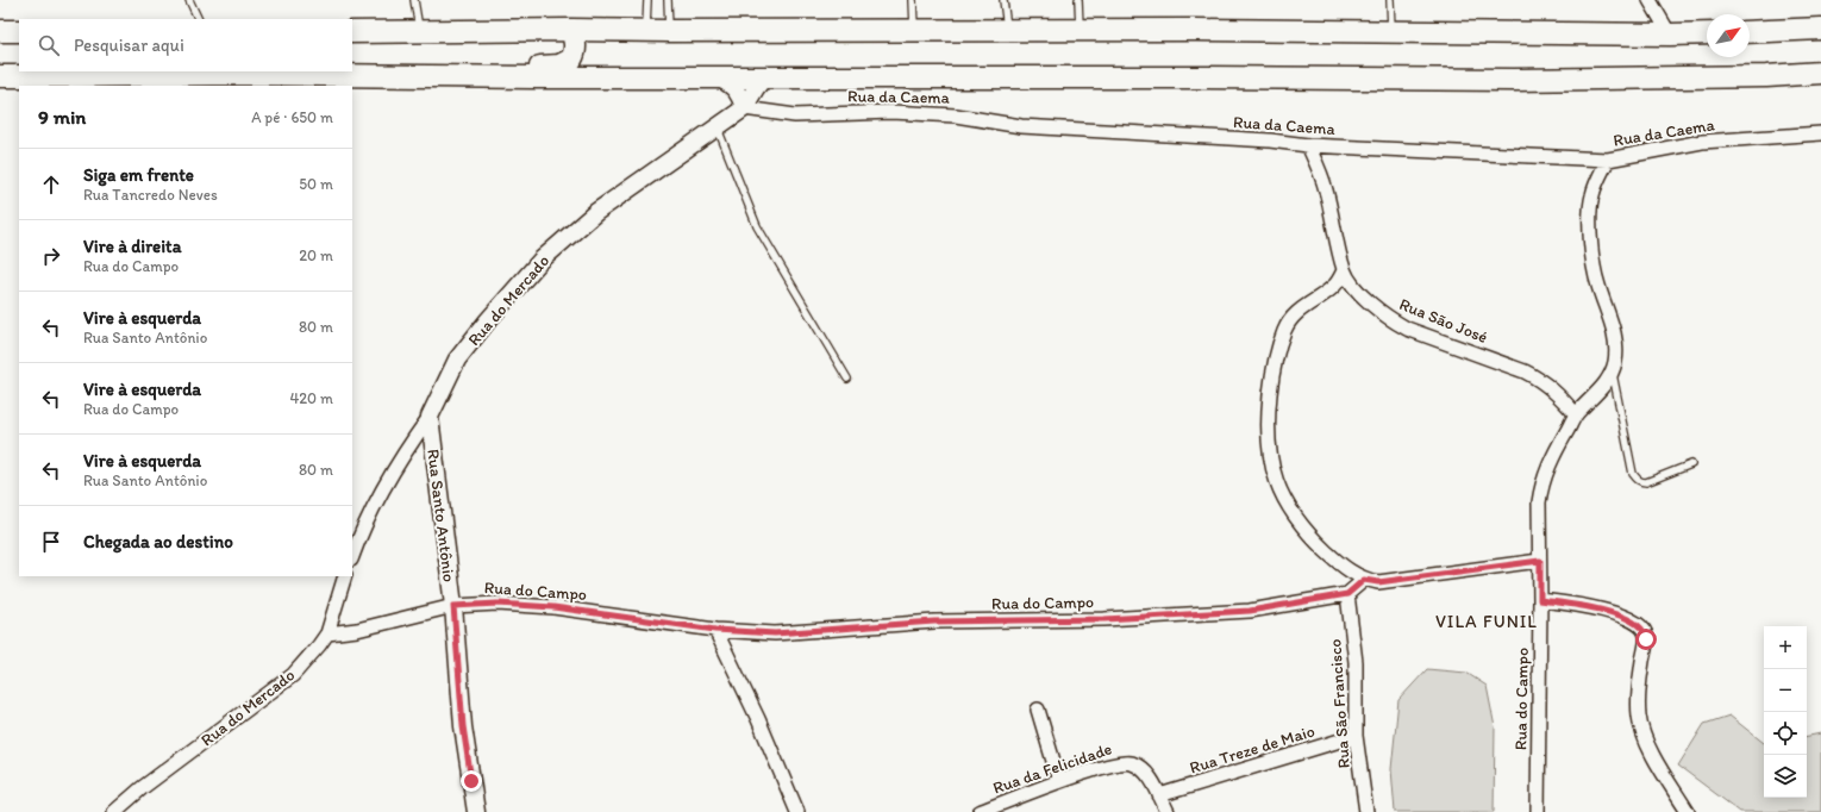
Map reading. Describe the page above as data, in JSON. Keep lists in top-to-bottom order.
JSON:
{
  "streets": {
    "street": [
      "Rua da Caema",
      "Rua do Mercado",
      "Rua São José",
      "Rua Santo Antônio",
      "Rua do Campo",
      "Rua São Francisco",
      "Rua Treze de Maio",
      "Rua da Felicidade"
    ]
  },
  "crossings": [
    ["Rua da Caema", "Rua do Mercado"],
    ["Rua da Caema", "Rua São José"],
    ["Rua do Mercado", "Rua Santo Antônio"],
    ["Rua do Mercado", "Rua do Campo"],
    ["Rua São José", "Rua do Campo"],
    ["Rua Santo Antônio", "Rua do Campo"],
    ["Rua do Campo", "Rua São Francisco"],
    ["Rua São Francisco", "Rua Treze de Maio"],
    ["Rua Treze de Maio", "Rua da Felicidade"]
  ],
  "districts": ["VILA FUNIL"],
  "north": "top right",
  "page": {
    "search": "Pesquisar aqui",
    "heading": ["9 min", "A pé · 650 m"],
    "list": [
      ["Siga em frente", "Rua Tancredo Neves", "50 m"],
      ["Vire à direita", "Rua do Campo", "20 m"],
      ["Vire à esquerda", "Rua Santo Antônio", "80 m"],
      ["Vire à esquerda", "Rua do Campo", "420 m"],
      ["Vire à esquerda", "Rua Santo Antônio", "80 m"],
      "Chegada ao destino"
    ],
    "map_buttons": ["+", "−"]
  }
}
